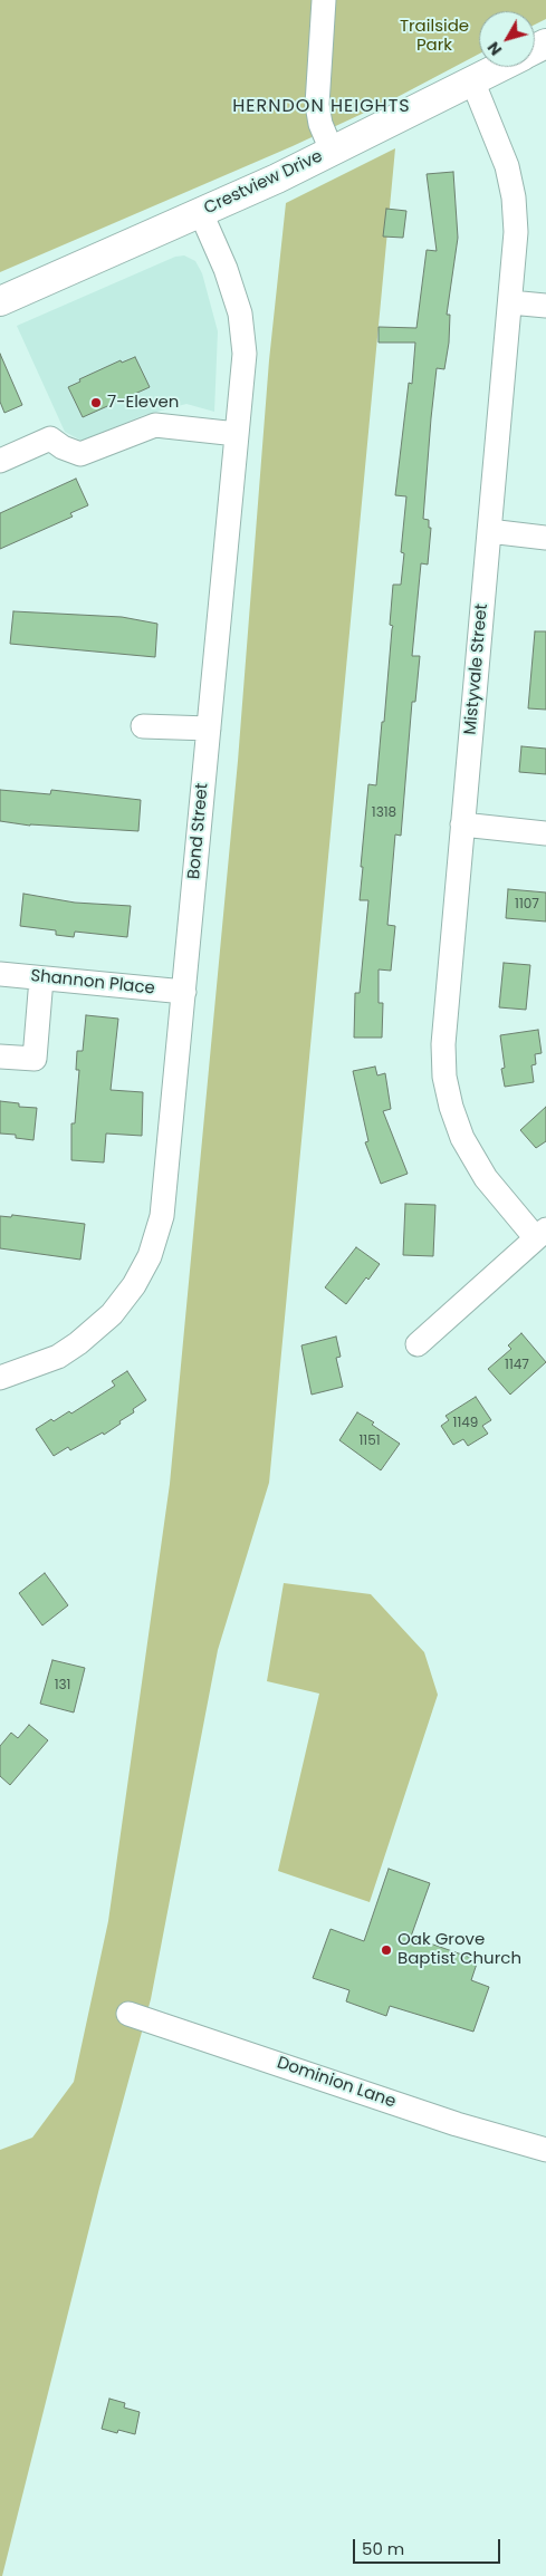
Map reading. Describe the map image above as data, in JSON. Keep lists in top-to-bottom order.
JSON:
{
  "streets": {
    "main road": ["Crestview Drive"],
    "street": [
      "Mistyvale Street",
      "Bond Street",
      "Shannon Place",
      "Dominion Lane"
    ]
  },
  "crossings": [
    ["Crestview Drive", "Mistyvale Street"],
    ["Crestview Drive", "Bond Street"],
    ["Bond Street", "Shannon Place"]
  ],
  "districts": ["HERNDON HEIGHTS"],
  "parks": ["Trailside Park"],
  "places": ["7-Eleven", "Oak Grove Baptist Church"],
  "house_numbers": [
    "1318",
    "1107",
    "1147",
    "1149",
    "1151",
    "131"
  ],
  "scale_bar": "50 m",
  "north": "bottom left"
}
